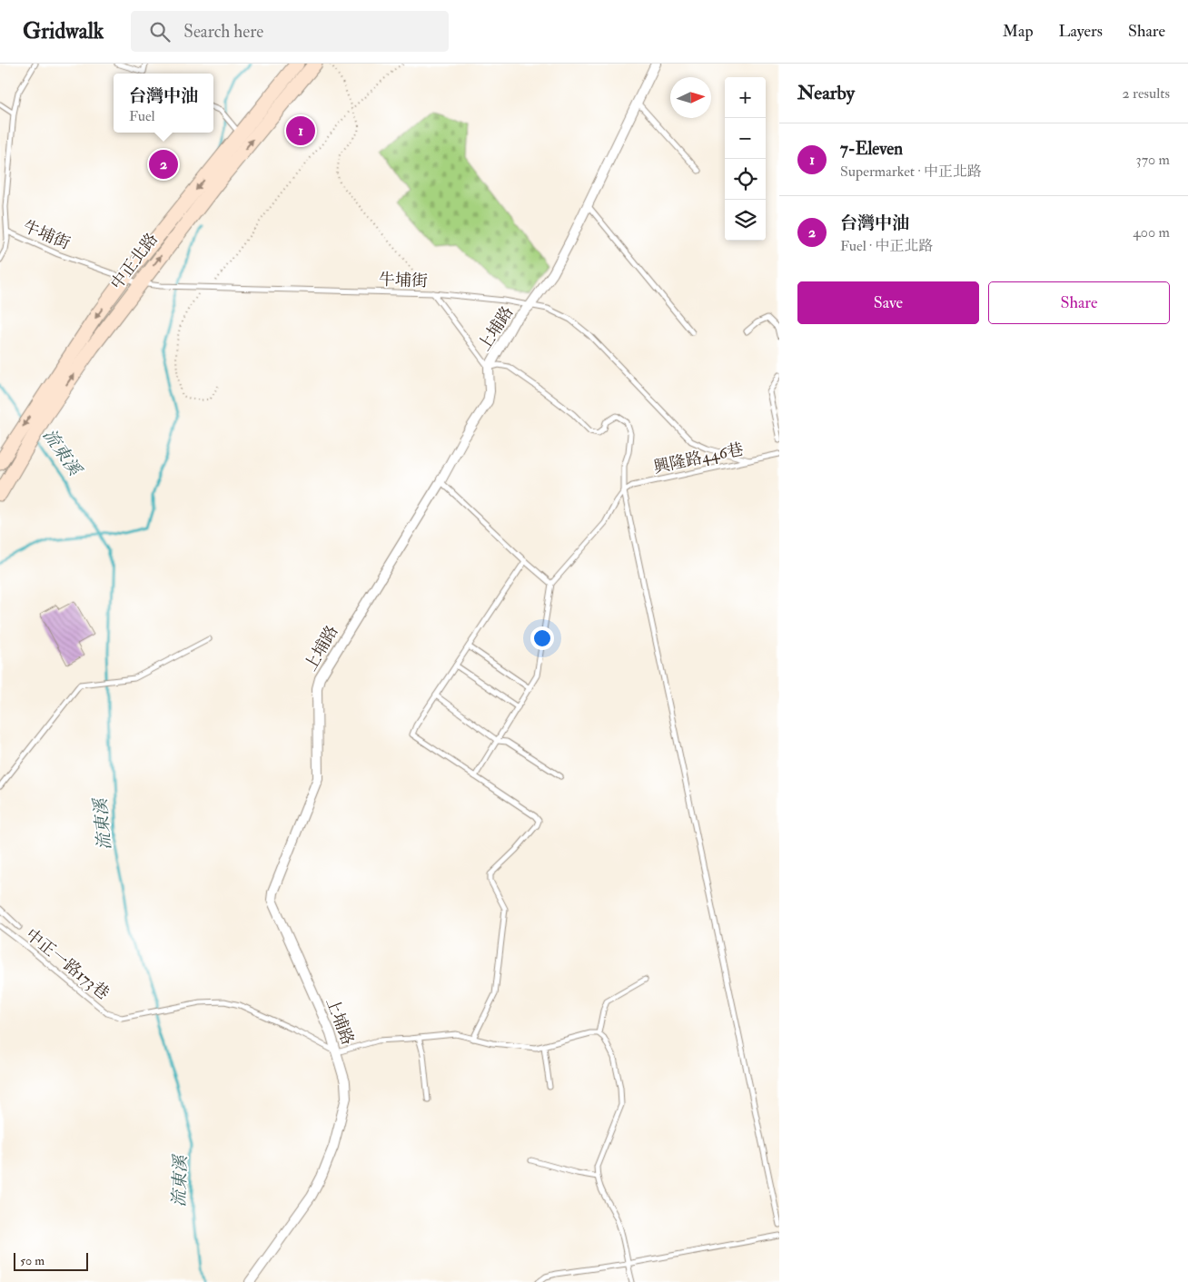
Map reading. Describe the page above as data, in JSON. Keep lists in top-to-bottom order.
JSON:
{
  "streets": {
    "main road": ["中正北路"],
    "street": ["上埔路"],
    "lane": ["牛埔街", "興隆路446巷", "中正一路173巷"]
  },
  "crossings": [
    ["牛埔街", "中正北路"],
    ["牛埔街", "上埔路"],
    ["牛埔街", "興隆路446巷"],
    ["上埔路", "中正一路173巷"]
  ],
  "water": ["流東溪"],
  "scale_bar": "50 m",
  "north": "right",
  "page": {
    "header": "Gridwalk",
    "search": "Search here",
    "nav": ["Map", "Layers", "Share"],
    "heading": ["Nearby", "2 results"],
    "popup": ["台灣中油", "Fuel"],
    "map_buttons": ["+", "−"],
    "pins": ["1", "2"],
    "list": [
      {
        "mark": "1",
        "name": "7-Eleven",
        "note": "Supermarket · 中正北路",
        "value": "370 m"
      },
      {
        "mark": "2",
        "name": "台灣中油",
        "note": "Fuel · 中正北路",
        "value": "400 m"
      }
    ],
    "buttons": ["Save", "Share"],
    "scale": "50 m"
  }
}
